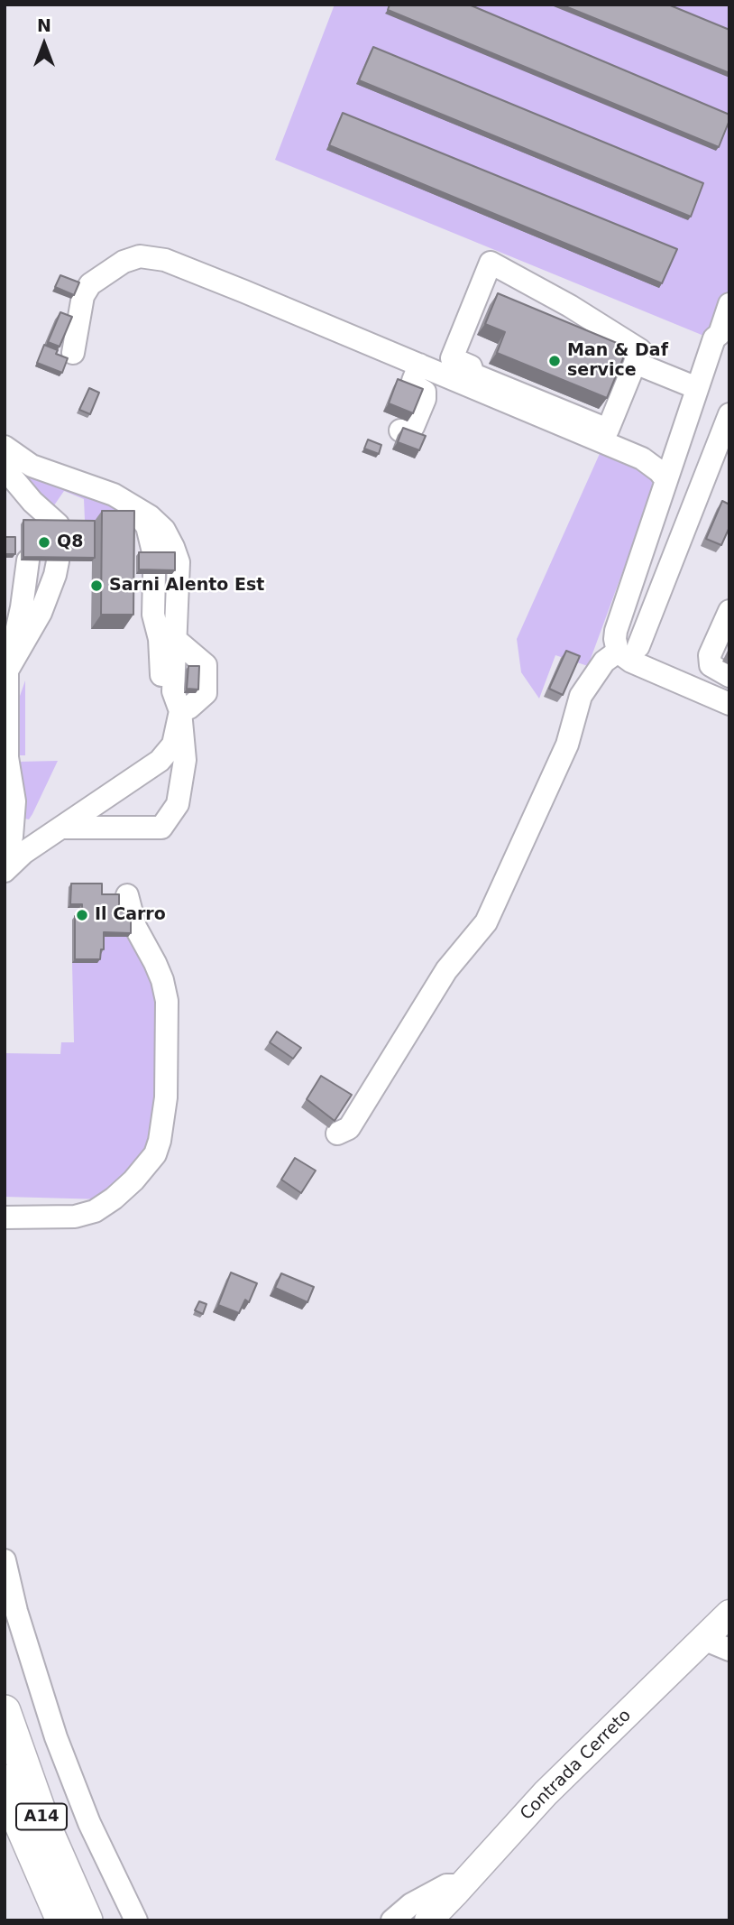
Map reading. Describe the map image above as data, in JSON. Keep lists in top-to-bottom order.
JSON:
{
  "streets": {
    "highway": ["A14"],
    "main road": ["Contrada Cerreto"]
  },
  "places": [
    "Man & Daf service",
    "Q8",
    "Sarni Alento Est",
    "Il Carro"
  ],
  "north": "top"
}
